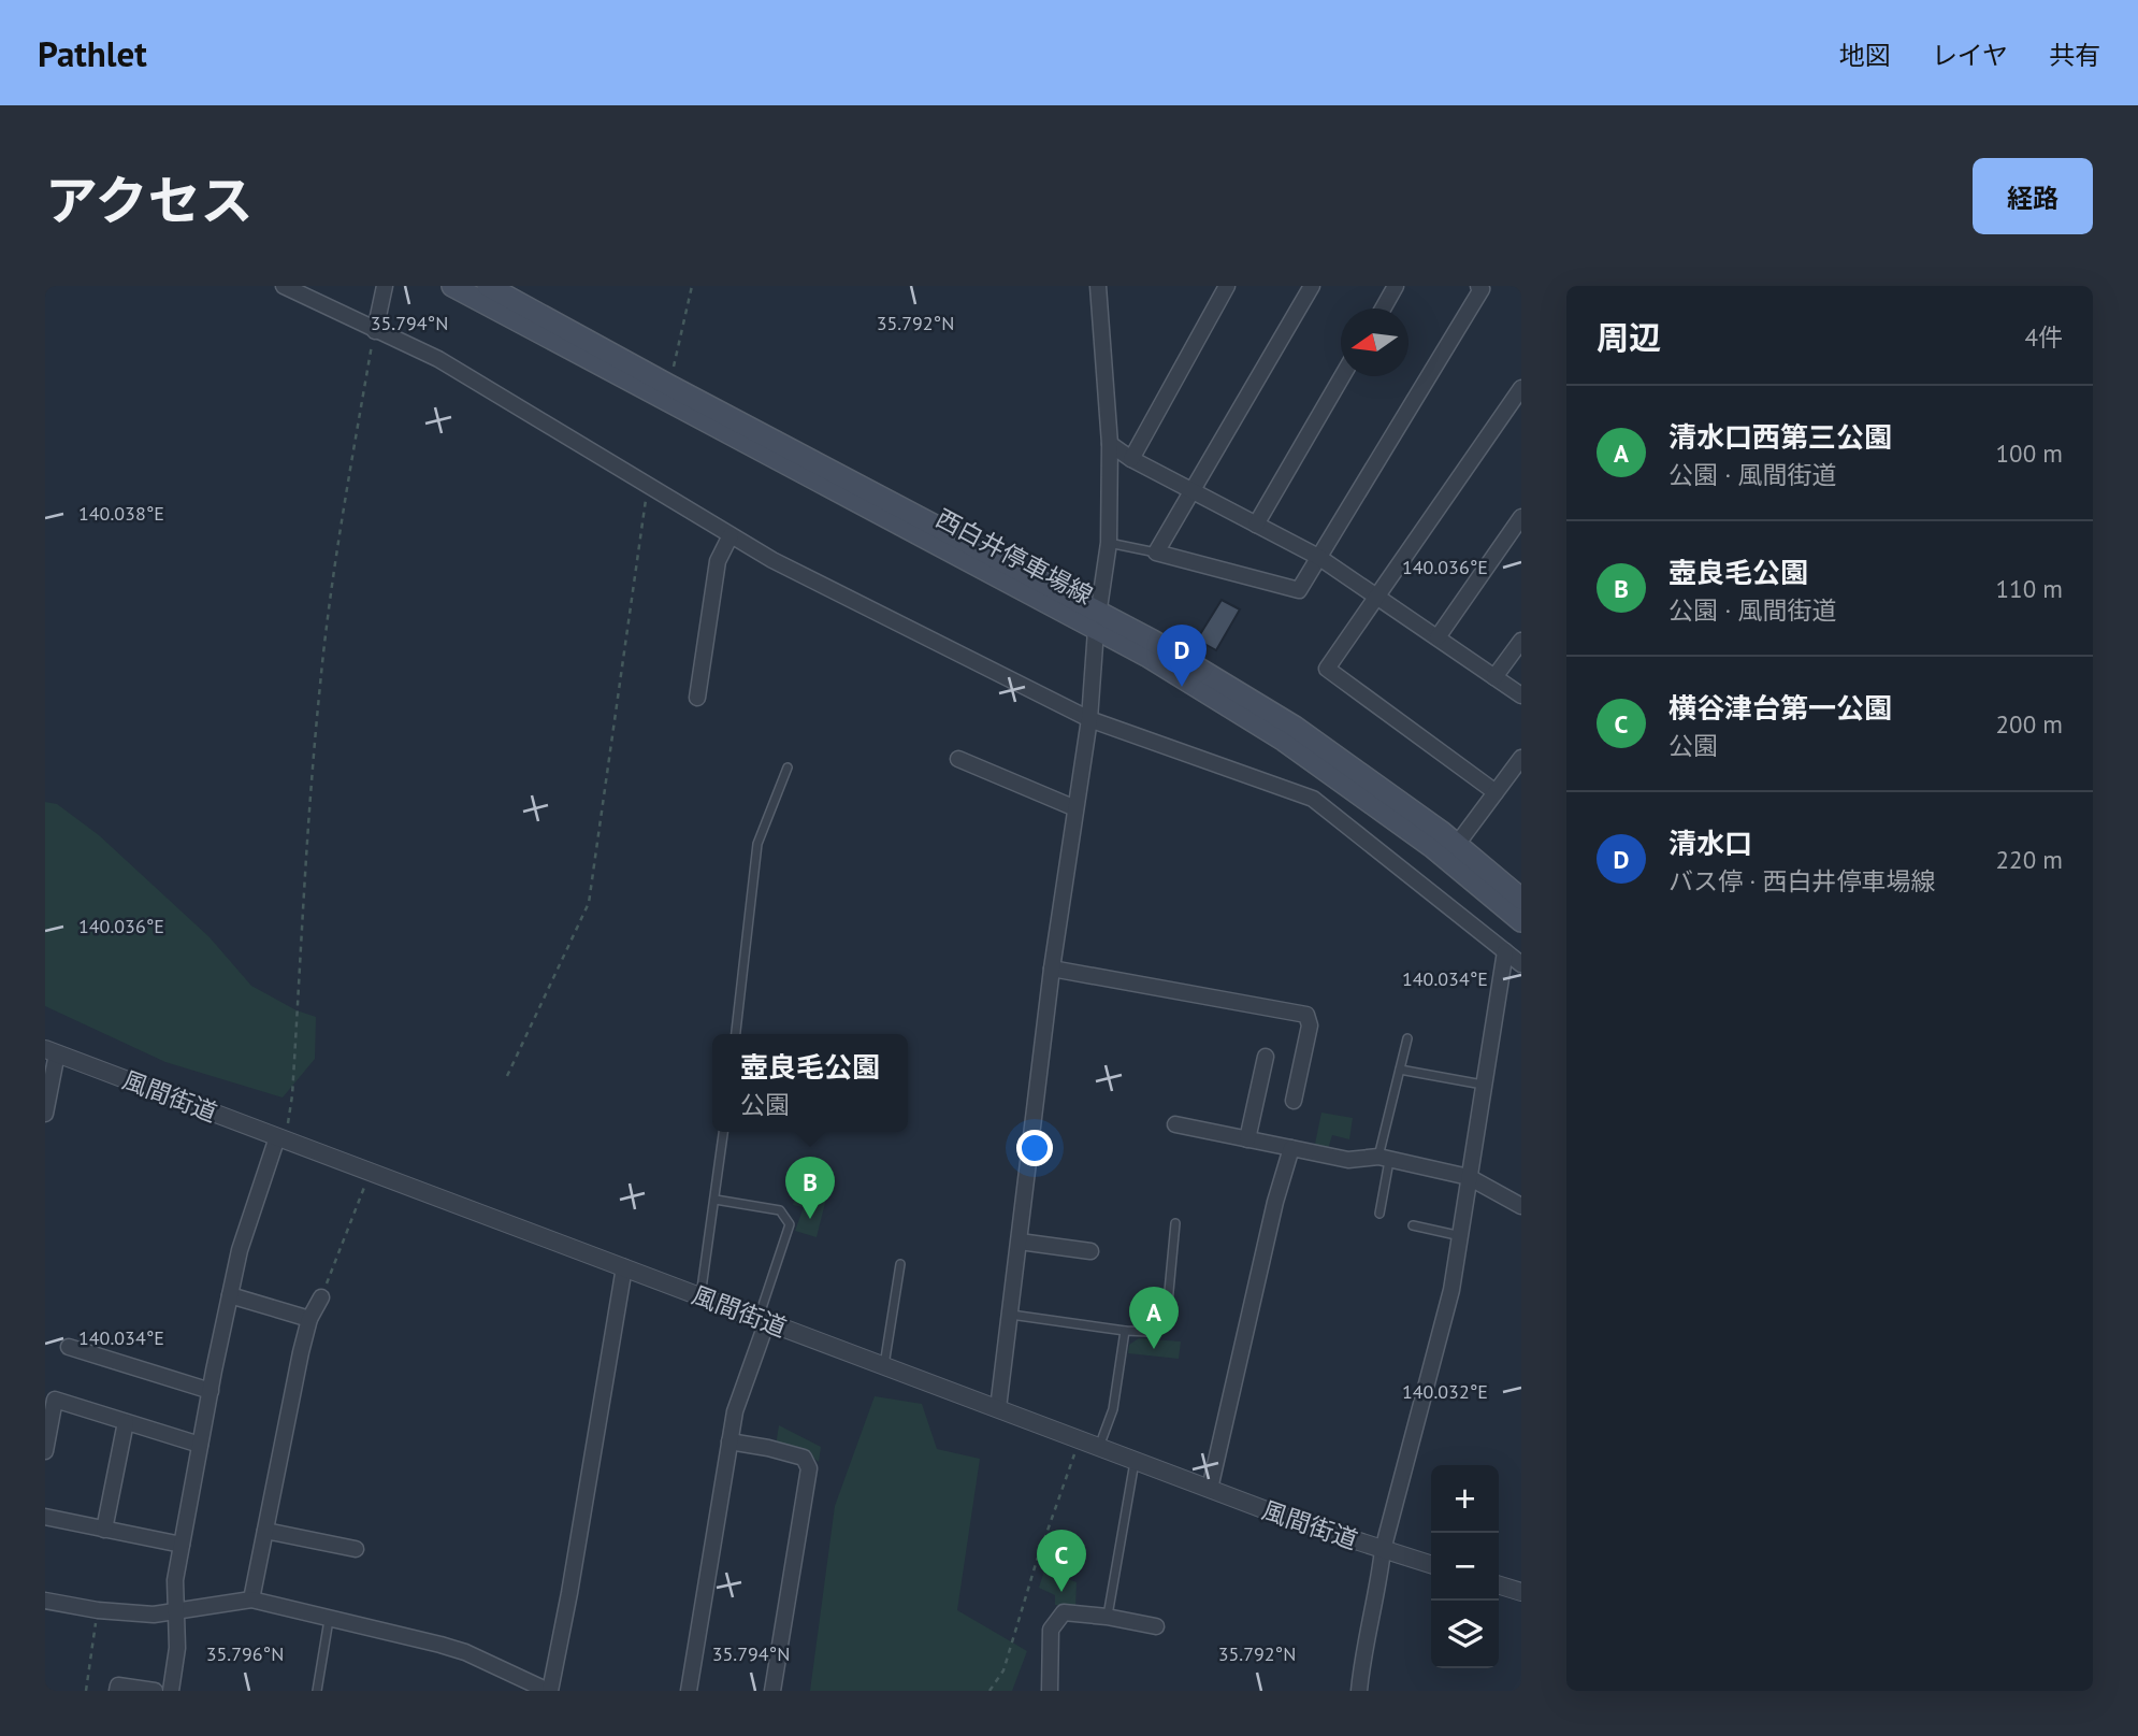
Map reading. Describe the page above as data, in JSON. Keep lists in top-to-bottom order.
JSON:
{
  "streets": {
    "main road": ["西白井停車場線"],
    "street": ["風間街道"]
  },
  "north": "left",
  "page": {
    "header": "Pathlet",
    "nav": ["地図", "レイヤ", "共有"],
    "title": "アクセス",
    "buttons": "経路",
    "heading": ["周辺", "4件"],
    "list": [
      {
        "mark": "A",
        "name": "清水口西第三公園",
        "note": "公園 · 風間街道",
        "value": "100 m"
      },
      {
        "mark": "B",
        "name": "壺良毛公園",
        "note": "公園 · 風間街道",
        "value": "110 m"
      },
      {
        "mark": "C",
        "name": "横谷津台第一公園",
        "note": "公園",
        "value": "200 m"
      },
      {
        "mark": "D",
        "name": "清水口",
        "note": "バス停 · 西白井停車場線",
        "value": "220 m"
      }
    ],
    "pins": [
      "D",
      "B",
      "A",
      "C"
    ],
    "popup": ["壺良毛公園", "公園"],
    "map_buttons": ["+", "−"]
  },
  "coordinates": [
    "35.792°N",
    "35.794°N",
    "140.038°E",
    "140.036°E",
    "140.034°E",
    "140.032°E",
    "35.796°N"
  ]
}
